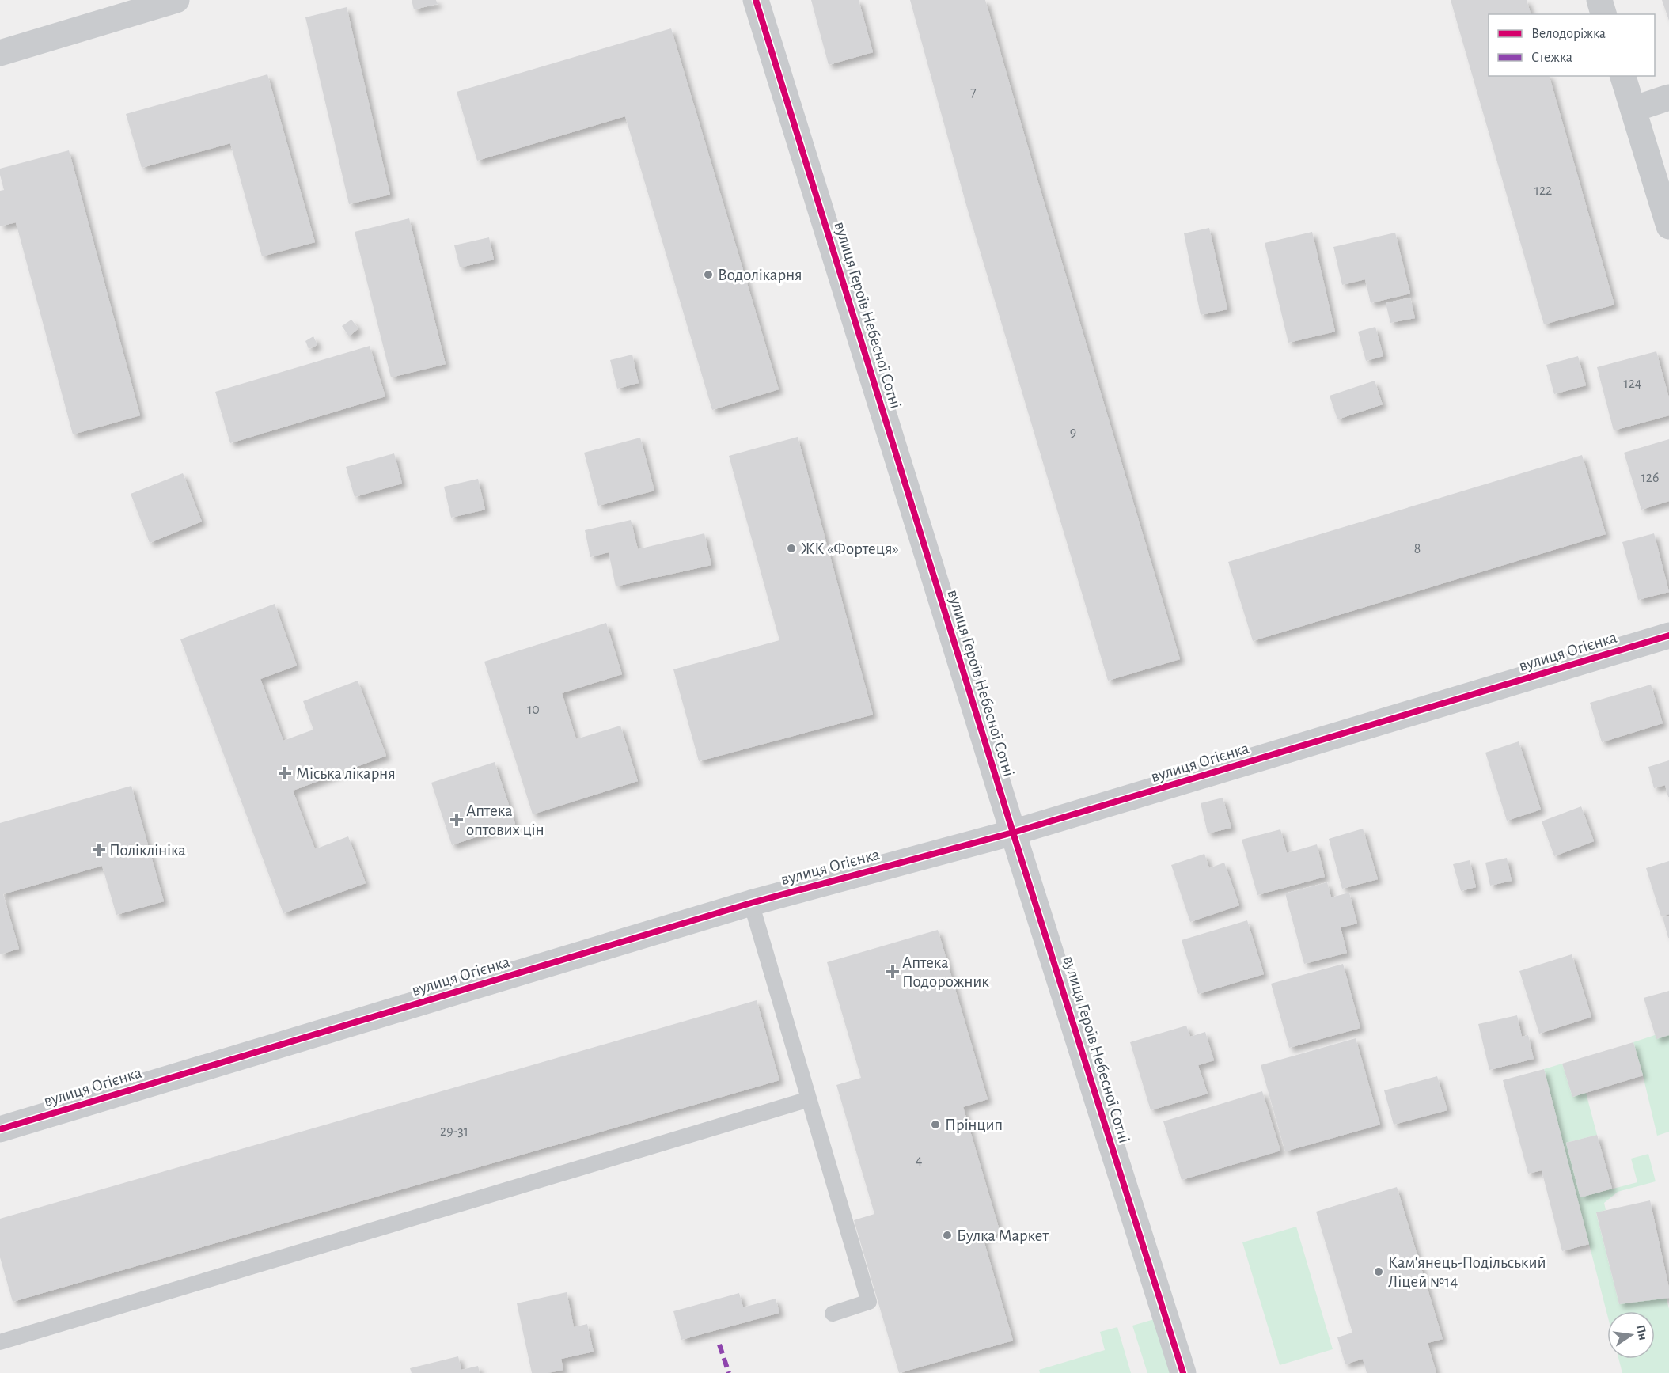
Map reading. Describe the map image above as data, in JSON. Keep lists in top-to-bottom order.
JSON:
{
  "streets": {
    "street": ["вулиця Героїв Небесної Сотні", "вулиця Огієнка"]
  },
  "crossings": [
    ["вулиця Героїв Небесної Сотні", "вулиця Огієнка"]
  ],
  "places": {
    "other": [
      "Водолікарня",
      "ЖК «Фортеця»",
      "Прінцип",
      "Булка Маркет",
      "Кам'янець-Подільський Ліцей №14"
    ],
    "health": [
      "Міська лікарня",
      "Аптека оптових цін",
      "Поліклініка",
      "Аптека Подорожник"
    ]
  },
  "house_numbers": [
    "7",
    "122",
    "124",
    "9",
    "126",
    "8",
    "10",
    "29-31",
    "4"
  ],
  "legend": ["Велодоріжка", "Стежка"],
  "north": "right"
}
